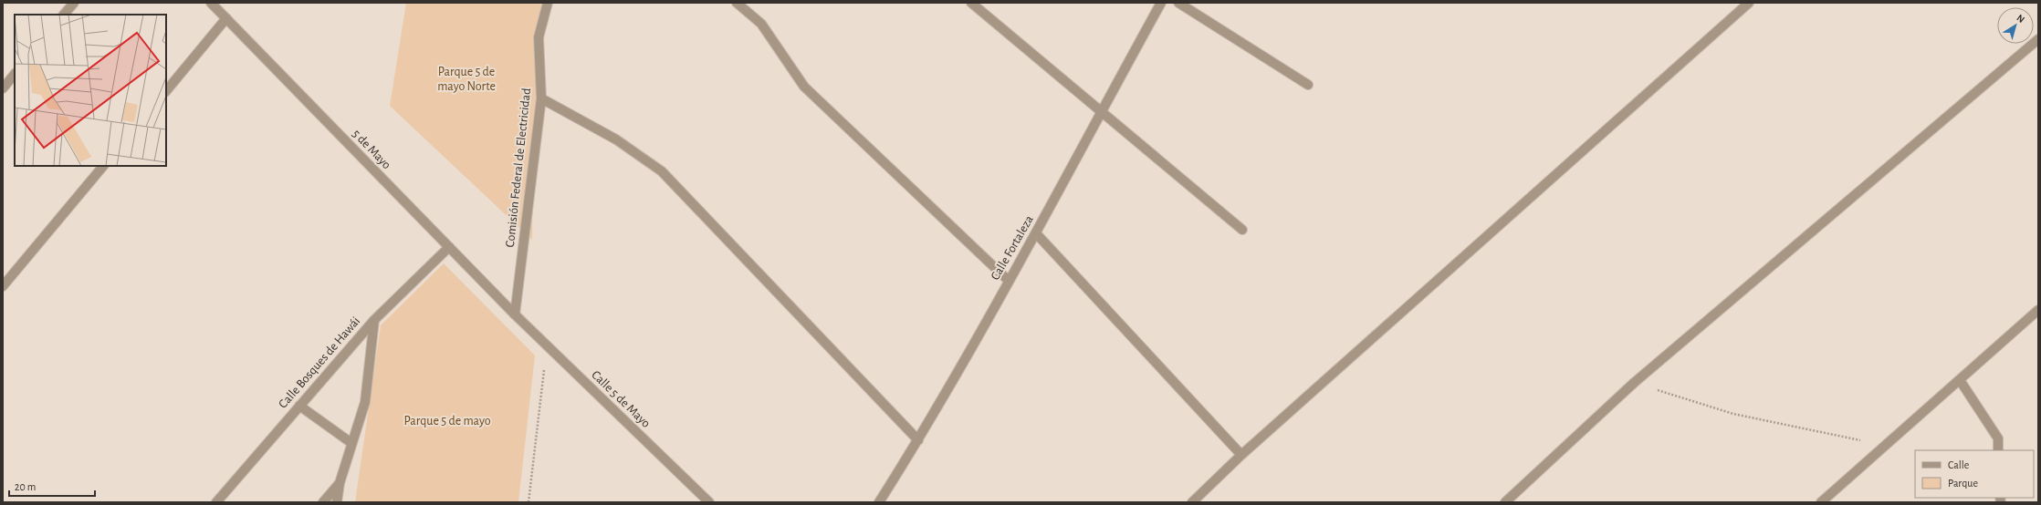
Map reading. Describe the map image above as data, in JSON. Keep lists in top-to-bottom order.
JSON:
{
  "streets": {
    "street": [
      "5 de Mayo",
      "Comisión Federal de Electricidad",
      "Calle Fortaleza",
      "Calle Bosques de Hawái",
      "Calle 5 de Mayo"
    ]
  },
  "crossings": [
    ["5 de Mayo", "Comisión Federal de Electricidad"],
    ["5 de Mayo", "Calle Bosques de Hawái"],
    ["5 de Mayo", "Calle 5 de Mayo"],
    ["Comisión Federal de Electricidad", "Calle 5 de Mayo"]
  ],
  "parks": ["Parque 5 de mayo Norte", "Parque 5 de mayo"],
  "legend": ["Calle", "Parque"],
  "scale_bar": "20 m",
  "north": "top right"
}
